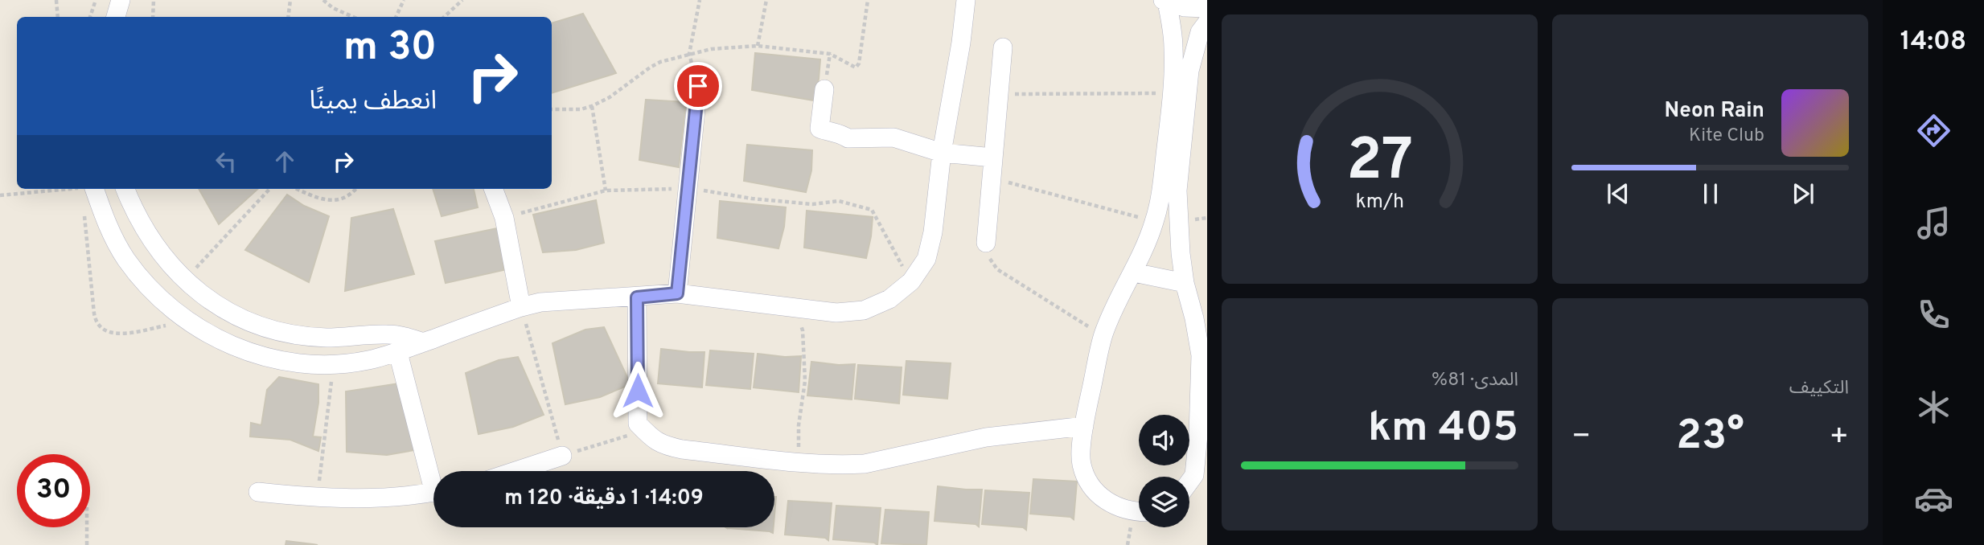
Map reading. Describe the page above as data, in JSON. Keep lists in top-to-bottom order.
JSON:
{
  "page": {
    "tabs": "14:08",
    "turn": ["30 m", "انعطف يمينًا"],
    "song": ["Neon Rain", "Kite Club"],
    "tile": [
      "التكييف",
      ["المدى · 81%", "405 km"]
    ],
    "heat": ["−", "23°", "+"],
    "limit": "30",
    "trip": "14:09 · 1 دقيقة · 120 m",
    "gauge": ["27", "km/h"]
  }
}
